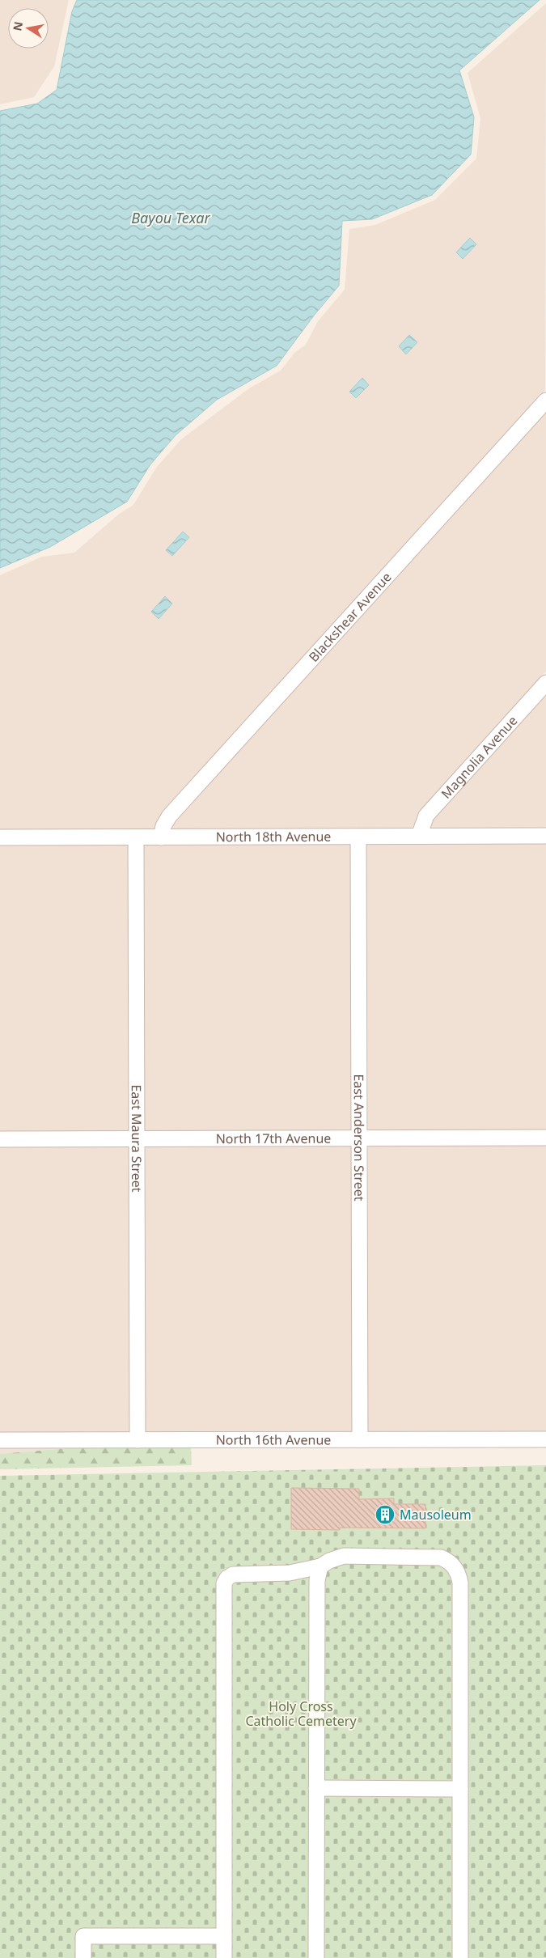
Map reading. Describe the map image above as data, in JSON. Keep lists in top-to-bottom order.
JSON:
{
  "streets": {
    "street": [
      "Blackshear Avenue",
      "Magnolia Avenue",
      "North 18th Avenue",
      "East Maura Street",
      "North 17th Avenue",
      "East Anderson Street",
      "North 16th Avenue"
    ]
  },
  "crossings": [
    ["Blackshear Avenue", "North 18th Avenue"],
    ["Magnolia Avenue", "North 18th Avenue"],
    ["North 18th Avenue", "East Maura Street"],
    ["North 18th Avenue", "East Anderson Street"],
    ["East Maura Street", "North 17th Avenue"],
    ["East Maura Street", "North 16th Avenue"],
    ["North 17th Avenue", "East Anderson Street"],
    ["East Anderson Street", "North 16th Avenue"]
  ],
  "water": ["Bayou Texar"],
  "parks": ["Holy Cross Catholic Cemetery"],
  "places": {
    "building": ["Mausoleum"]
  },
  "north": "left"
}
